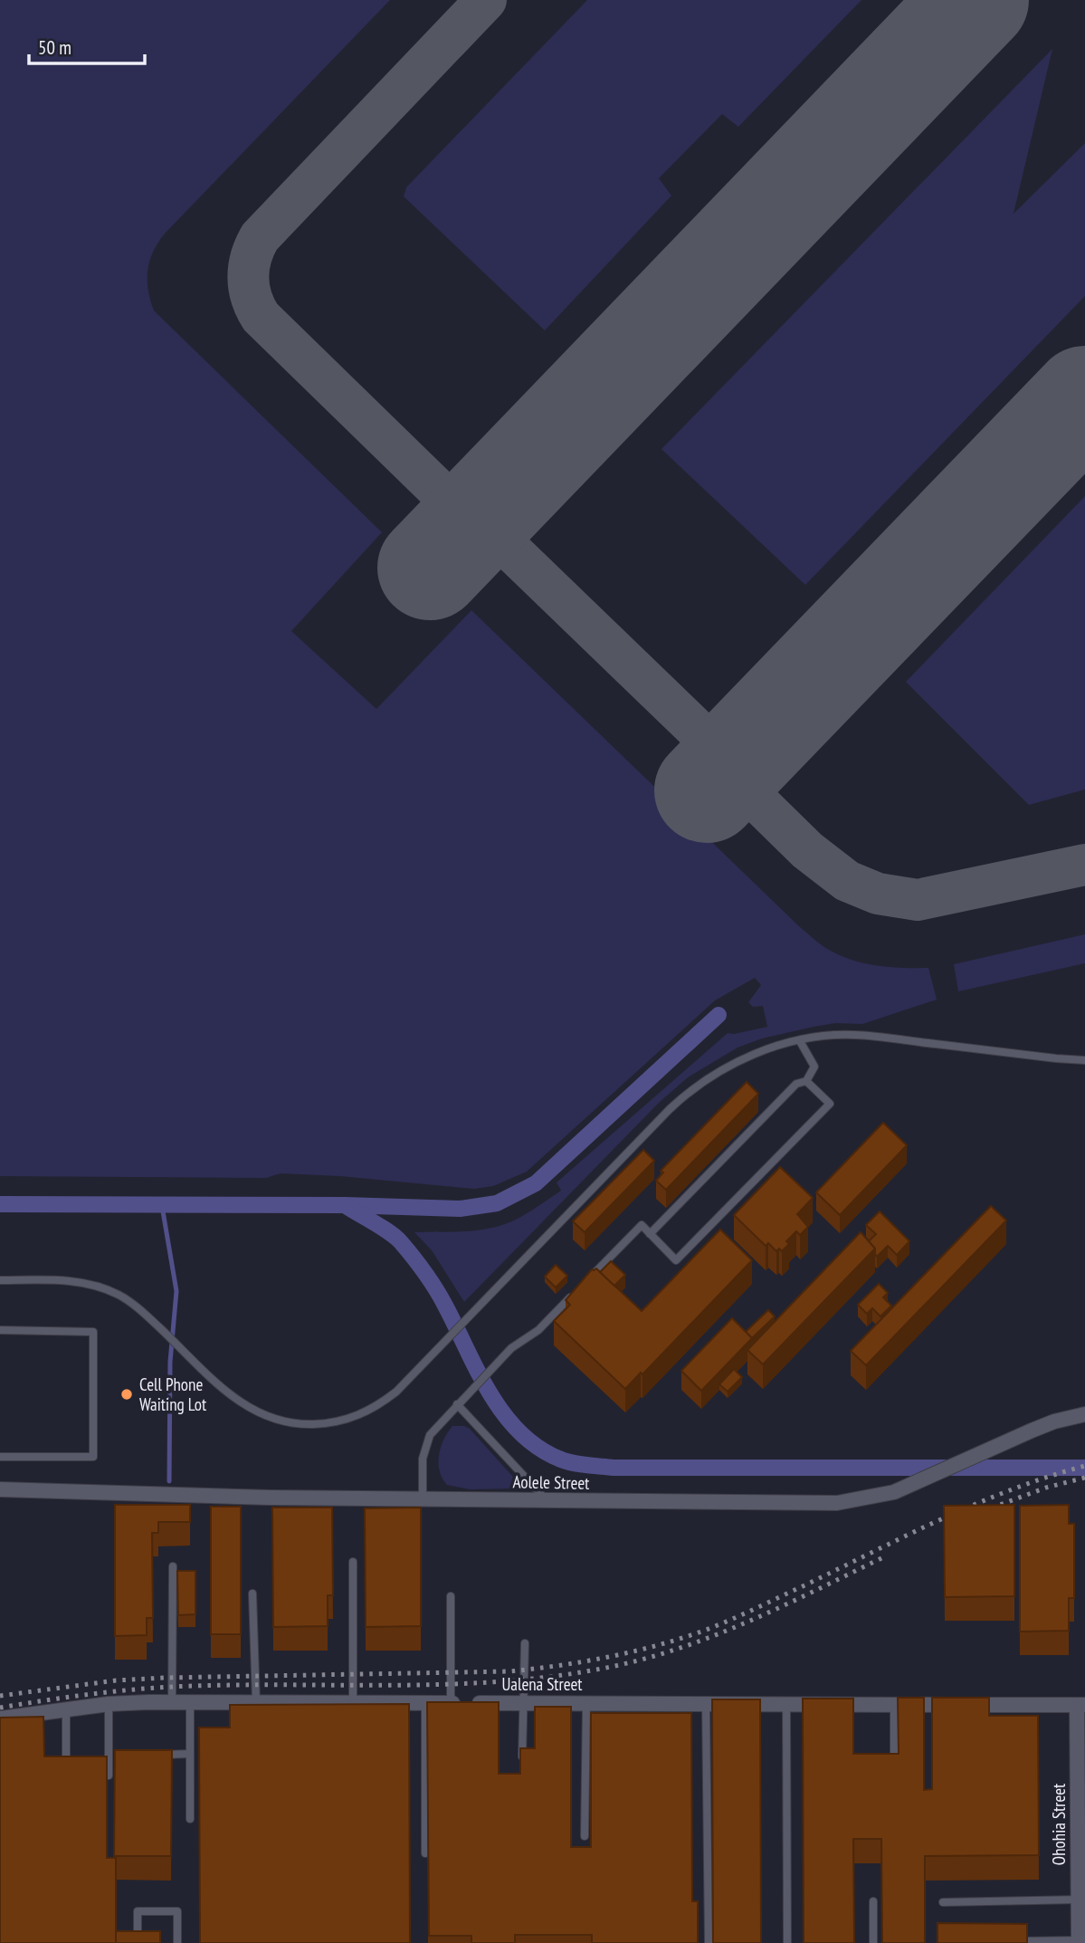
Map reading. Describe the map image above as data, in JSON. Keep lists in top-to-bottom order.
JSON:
{
  "streets": {
    "street": ["Aolele Street", "Ualena Street", "Ohohia Street"]
  },
  "crossings": [
    ["Ualena Street", "Ohohia Street"]
  ],
  "places": ["Cell Phone Waiting Lot"],
  "scale_bar": "50 m"
}
